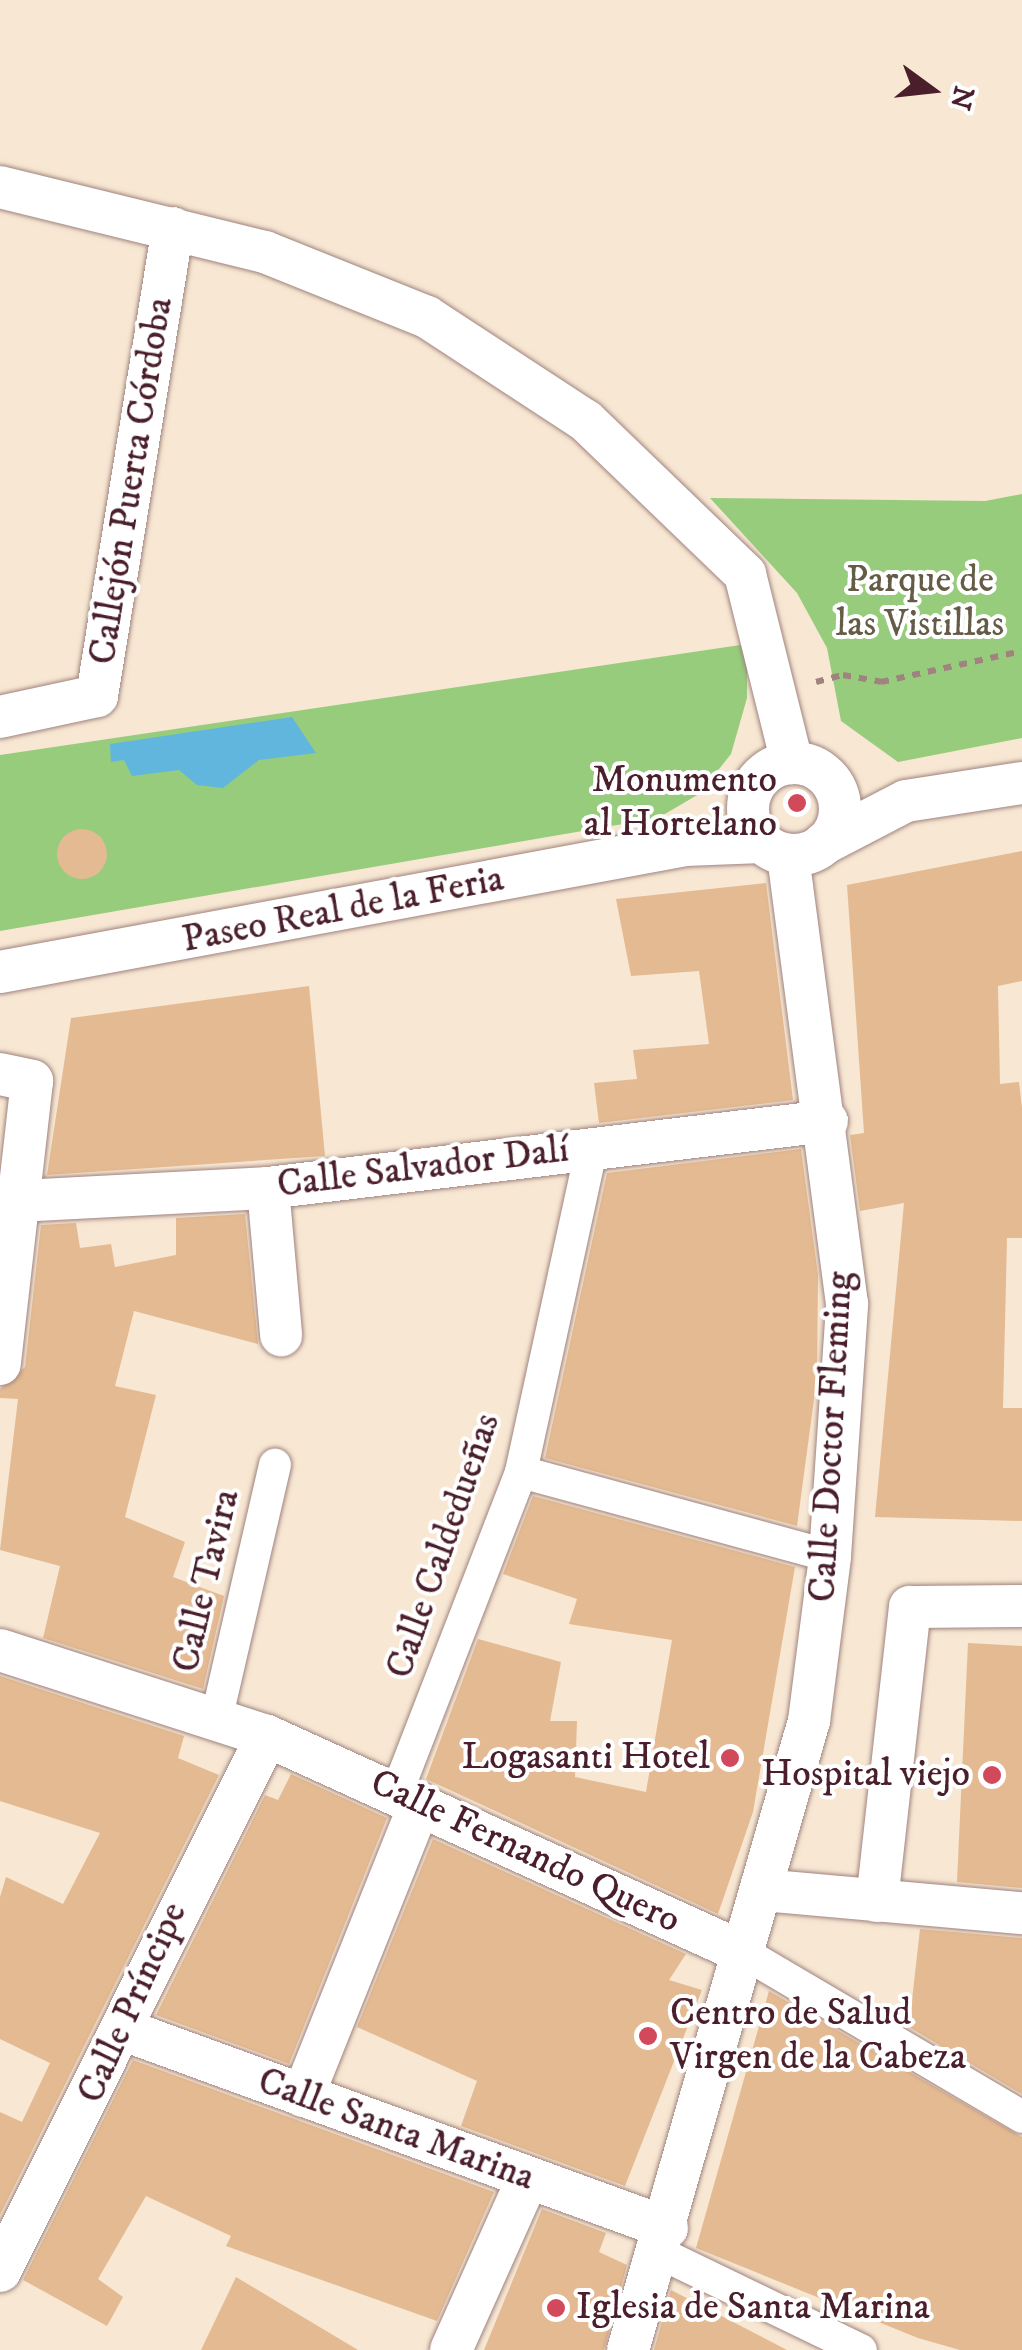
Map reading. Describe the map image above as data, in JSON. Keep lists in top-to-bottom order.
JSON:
{
  "streets": {
    "street": [
      "Callejón Puerta Córdoba",
      "Paseo Real de la Feria",
      "Calle Salvador Dalí",
      "Calle Doctor Fleming",
      "Calle Caldedueñas",
      "Calle Tavira",
      "Calle Fernando Quero",
      "Calle Príncipe",
      "Calle Santa Marina"
    ]
  },
  "crossings": [
    ["Paseo Real de la Feria", "Calle Doctor Fleming"],
    ["Calle Salvador Dalí", "Calle Doctor Fleming"],
    ["Calle Salvador Dalí", "Calle Caldedueñas"],
    ["Calle Doctor Fleming", "Calle Fernando Quero"],
    ["Calle Doctor Fleming", "Calle Santa Marina"],
    ["Calle Caldedueñas", "Calle Fernando Quero"],
    ["Calle Tavira", "Calle Fernando Quero"],
    ["Calle Fernando Quero", "Calle Príncipe"],
    ["Calle Príncipe", "Calle Santa Marina"]
  ],
  "parks": ["Parque de las Vistillas"],
  "places": [
    "Monumento al Hortelano",
    "Logasanti Hotel",
    "Hospital viejo",
    "Centro de Salud Virgen de la Cabeza",
    "Iglesia de Santa Marina"
  ],
  "north": "right"
}
